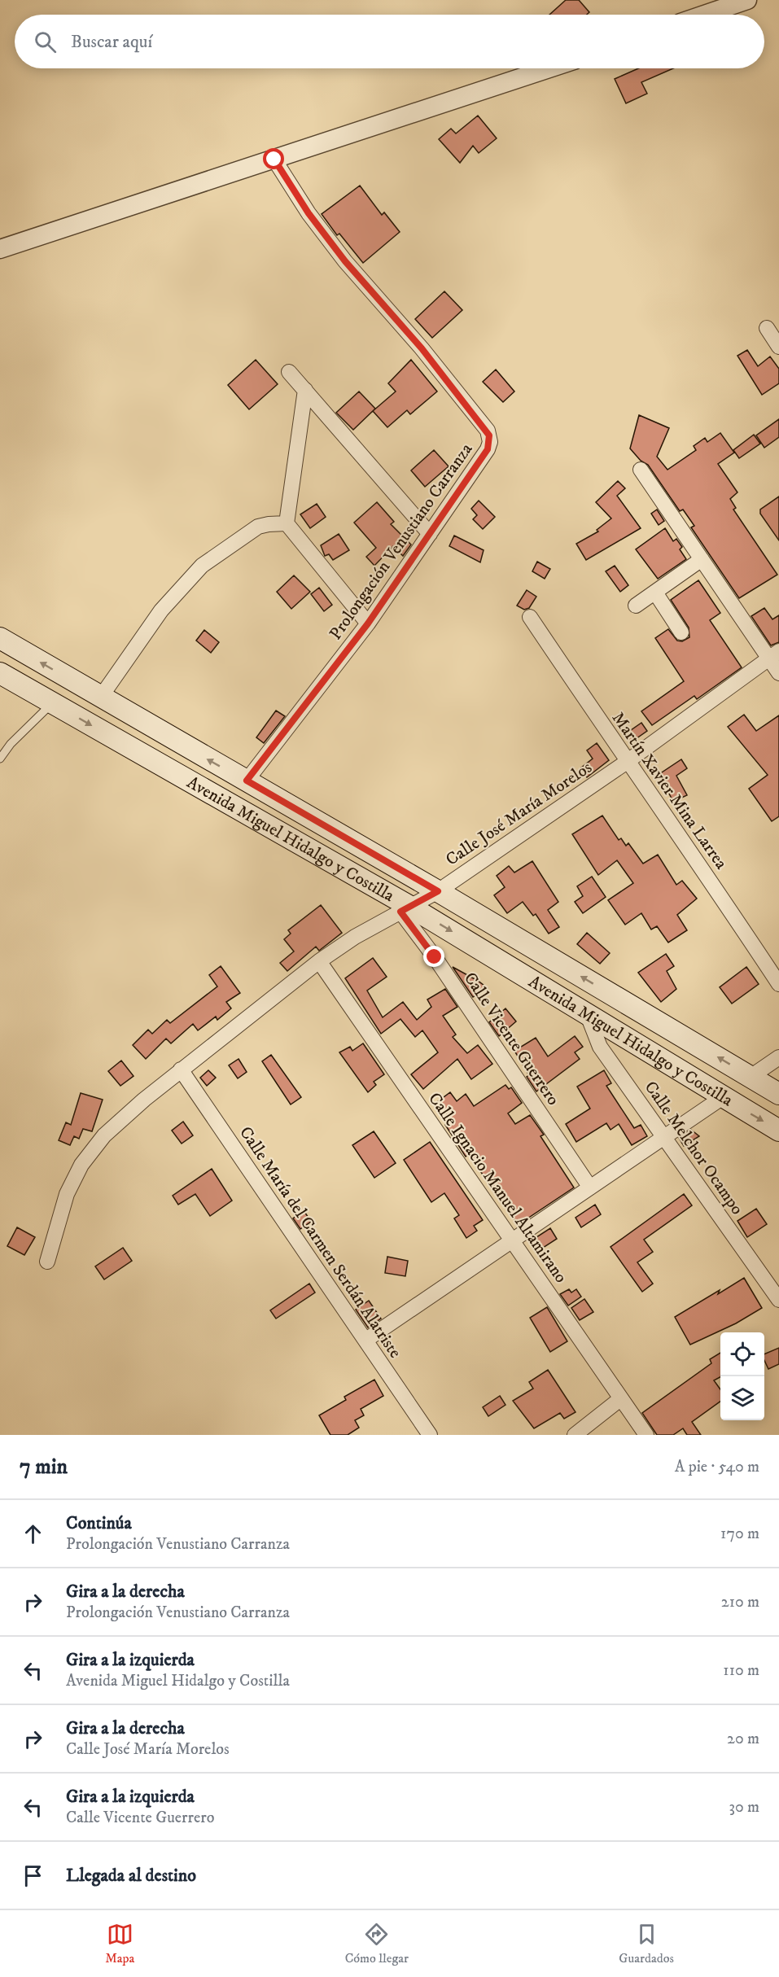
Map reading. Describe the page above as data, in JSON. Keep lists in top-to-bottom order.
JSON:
{
  "streets": {
    "main road": ["Avenida Miguel Hidalgo y Costilla"],
    "street": [
      "Prolongación Venustiano Carranza",
      "Martín Xavier Mina Larrea",
      "Calle José María Morelos",
      "Calle Vicente Guerrero",
      "Calle Melchor Ocampo",
      "Calle Ignacio Manuel Altamirano",
      "Calle María del Carmen Serdán Alatriste"
    ]
  },
  "crossings": [
    ["Prolongación Venustiano Carranza", "Avenida Miguel Hidalgo y Costilla"],
    ["Martín Xavier Mina Larrea", "Calle José María Morelos"],
    ["Calle José María Morelos", "Avenida Miguel Hidalgo y Costilla"],
    ["Calle José María Morelos", "Calle Vicente Guerrero"],
    ["Calle José María Morelos", "Calle Ignacio Manuel Altamirano"],
    ["Calle José María Morelos", "Calle María del Carmen Serdán Alatriste"],
    ["Avenida Miguel Hidalgo y Costilla", "Calle Vicente Guerrero"],
    ["Avenida Miguel Hidalgo y Costilla", "Calle Melchor Ocampo"]
  ],
  "page": {
    "search": "Buscar aquí",
    "heading": ["7 min", "A pie · 540 m"],
    "list": [
      ["Continúa", "Prolongación Venustiano Carranza", "170 m"],
      ["Gira a la derecha", "Prolongación Venustiano Carranza", "210 m"],
      ["Gira a la izquierda", "Avenida Miguel Hidalgo y Costilla", "110 m"],
      ["Gira a la derecha", "Calle José María Morelos", "20 m"],
      ["Gira a la izquierda", "Calle Vicente Guerrero", "30 m"],
      "Llegada al destino"
    ],
    "nav": ["Mapa", "Cómo llegar", "Guardados"]
  }
}
